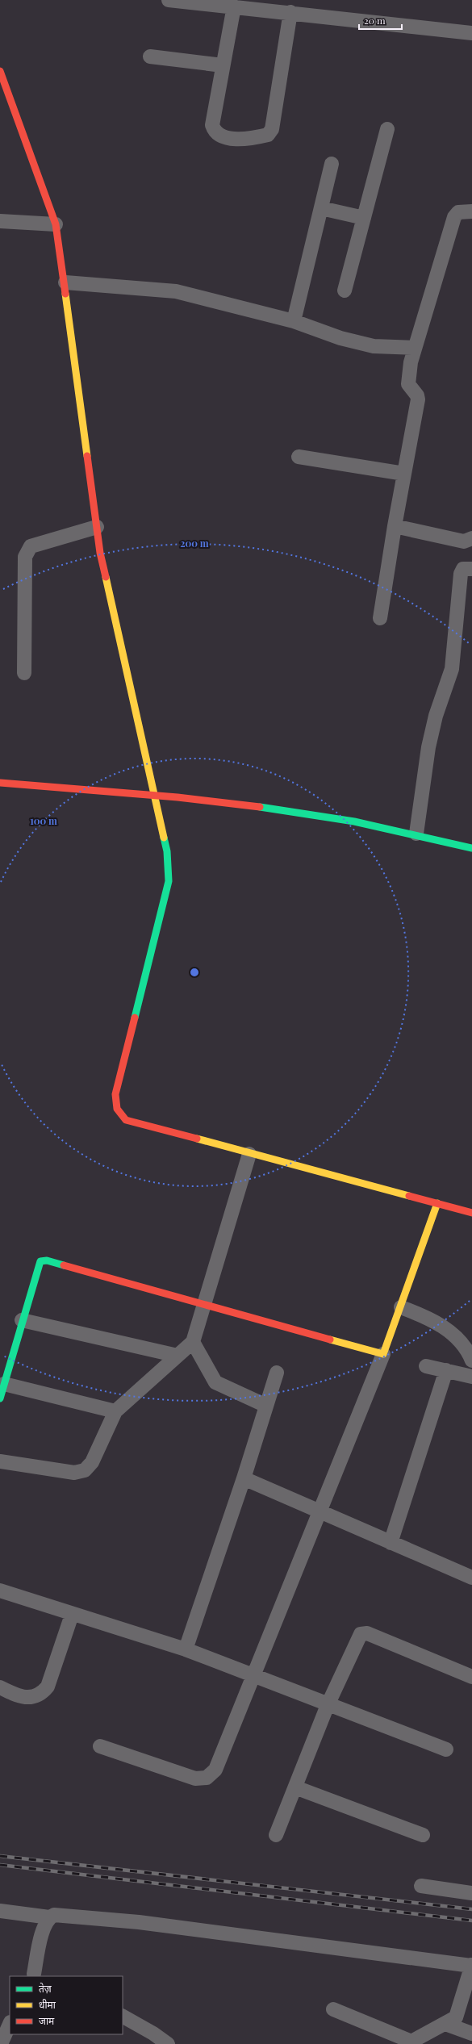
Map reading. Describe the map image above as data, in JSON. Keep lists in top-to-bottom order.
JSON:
{
  "legend": ["तेज़", "धीमा", "जाम"],
  "scale_bar": "20 m",
  "rings": ["200 m", "100 m"]
}
